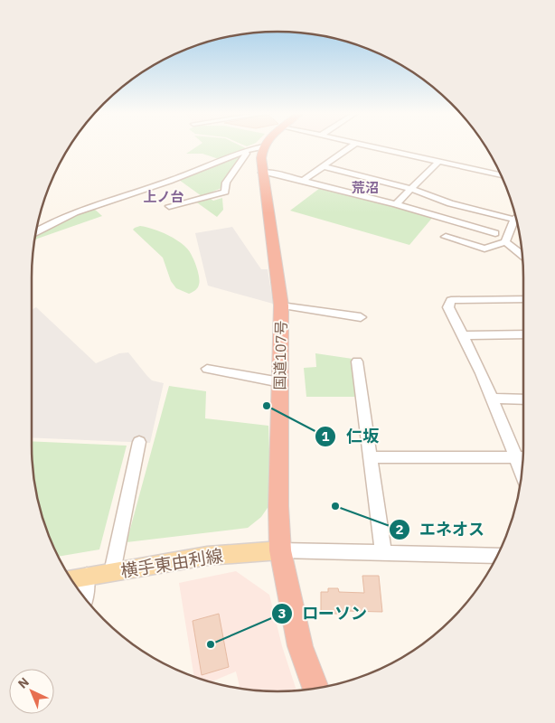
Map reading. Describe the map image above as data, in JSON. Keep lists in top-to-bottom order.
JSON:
{
  "streets": {
    "highway": ["国道107号"],
    "main road": ["横手東由利線"]
  },
  "crossings": [
    ["国道107号", "横手東由利線"]
  ],
  "districts": ["荒沼", "上ノ台"],
  "places": ["仁坂", "エネオス", "ローソン"],
  "north": "top left"
}
